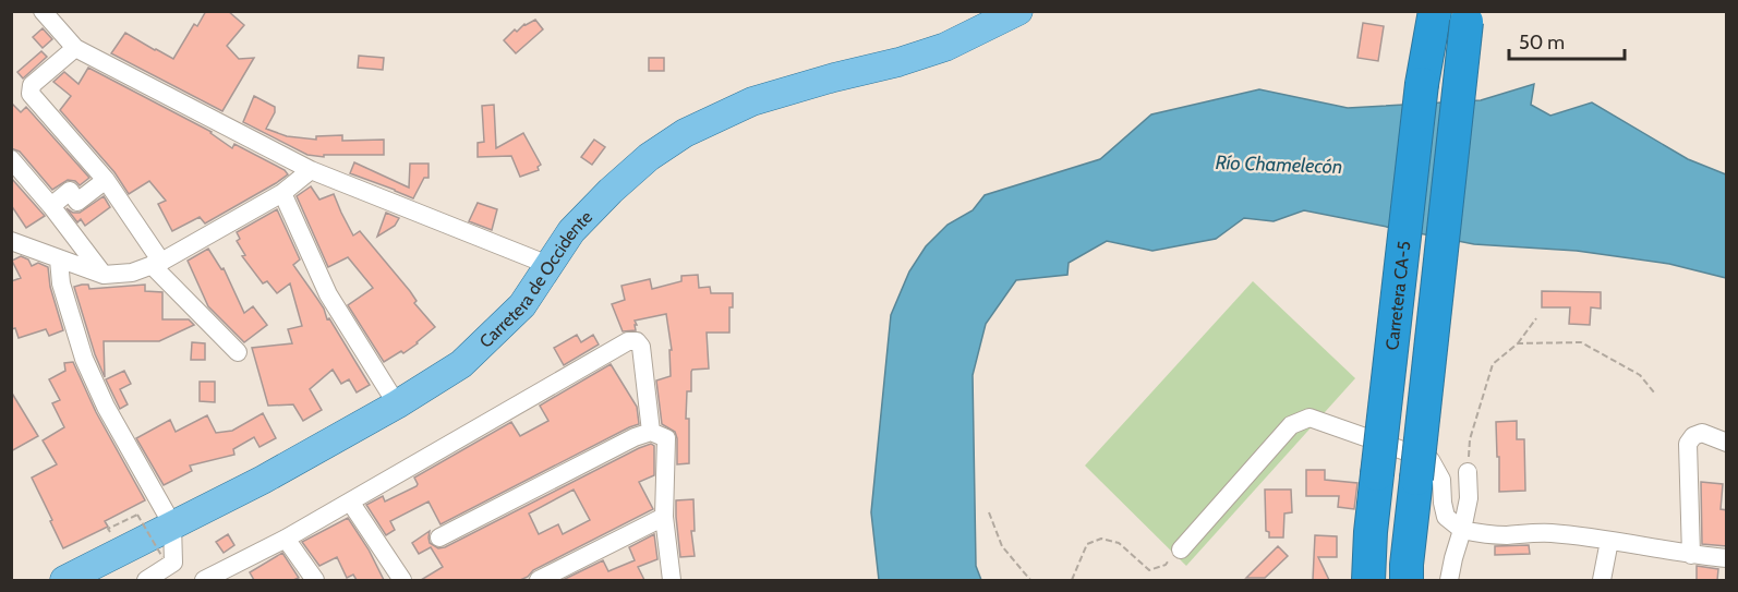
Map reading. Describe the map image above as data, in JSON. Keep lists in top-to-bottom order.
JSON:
{
  "streets": {
    "highway": ["Carretera CA-5"],
    "main road": ["Carretera de Occidente"]
  },
  "water": ["Río Chamelecón"],
  "scale_bar": "50 m"
}
